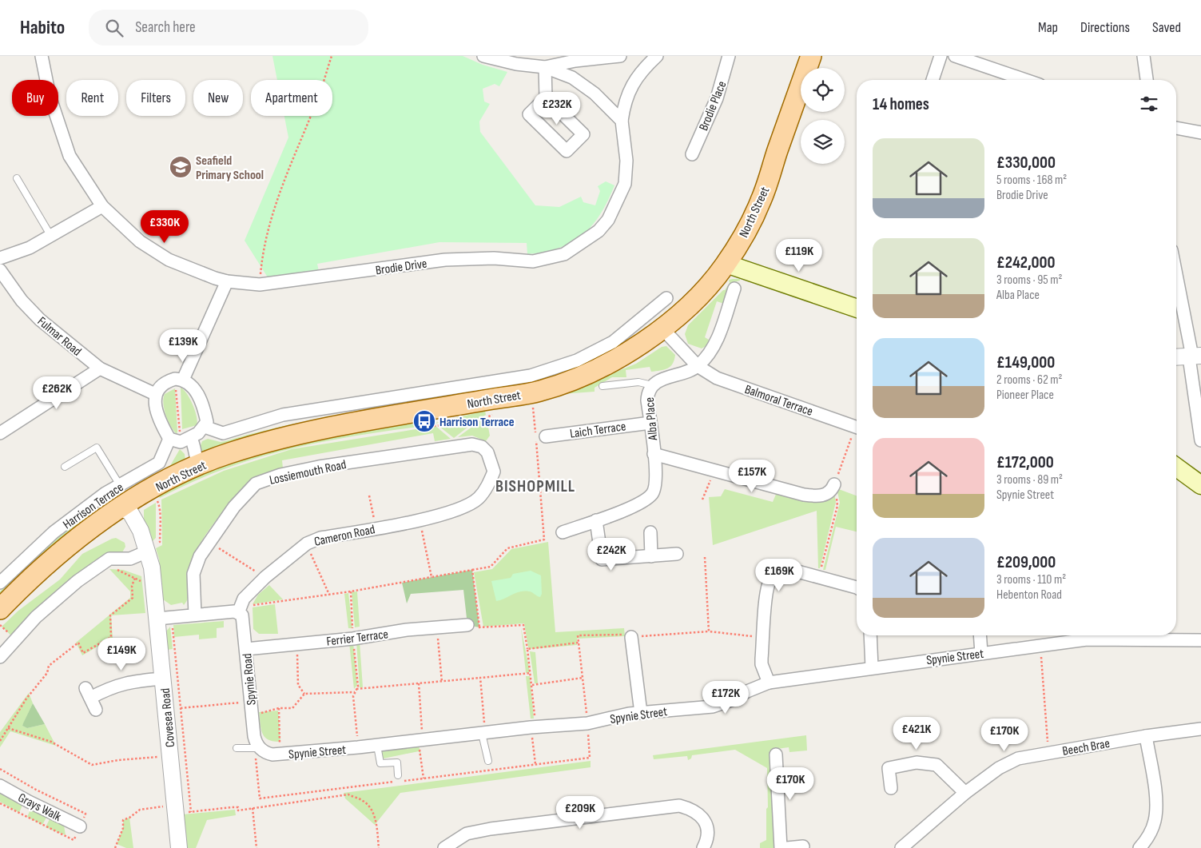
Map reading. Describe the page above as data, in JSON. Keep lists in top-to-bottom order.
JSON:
{
  "streets": {
    "main road": ["North Street"],
    "street": [
      "Brodie Place",
      "Brodie Drive",
      "Fulmar Road",
      "Balmoral Terrace",
      "Alba Place",
      "Laich Terrace",
      "Lossiemouth Road",
      "Harrison Terrace",
      "Cameron Road",
      "Ferrier Terrace",
      "Spynie Street",
      "Spynie Road",
      "Covesea Road",
      "Beech Brae",
      "Grays Walk"
    ]
  },
  "crossings": [
    ["North Street", "Balmoral Terrace"],
    ["North Street", "Covesea Road"],
    ["Alba Place", "Laich Terrace"],
    ["Lossiemouth Road", "Cameron Road"],
    ["Cameron Road", "Spynie Road"],
    ["Ferrier Terrace", "Spynie Road"],
    ["Spynie Street", "Spynie Road"]
  ],
  "districts": ["BISHOPMILL"],
  "places": {
    "school or university": ["Seafield Primary School"],
    "bus stop": ["Harrison Terrace"]
  },
  "page": {
    "header": "Habito",
    "search": "Search here",
    "nav": ["Map", "Directions", "Saved"],
    "chip": [
      "Buy",
      "Rent",
      "Filters",
      "New",
      "Apartment"
    ],
    "heading": "14 homes",
    "price": [
      "£232K",
      "£330K",
      "£119K",
      "£139K",
      "£262K",
      "£157K",
      "£242K",
      "£169K",
      "£149K",
      "£172K",
      "£421K",
      "£170K",
      "£170K",
      "£209K"
    ],
    "list": [
      {
        "name": "£330,000",
        "note": "5 rooms · 168 m² · Brodie Drive"
      },
      {
        "name": "£242,000",
        "note": "3 rooms · 95 m² · Alba Place"
      },
      {
        "name": "£149,000",
        "note": "2 rooms · 62 m² · Pioneer Place"
      },
      {
        "name": "£172,000",
        "note": "3 rooms · 89 m² · Spynie Street"
      },
      {
        "name": "£209,000",
        "note": "3 rooms · 110 m² · Hebenton Road"
      }
    ]
  }
}
